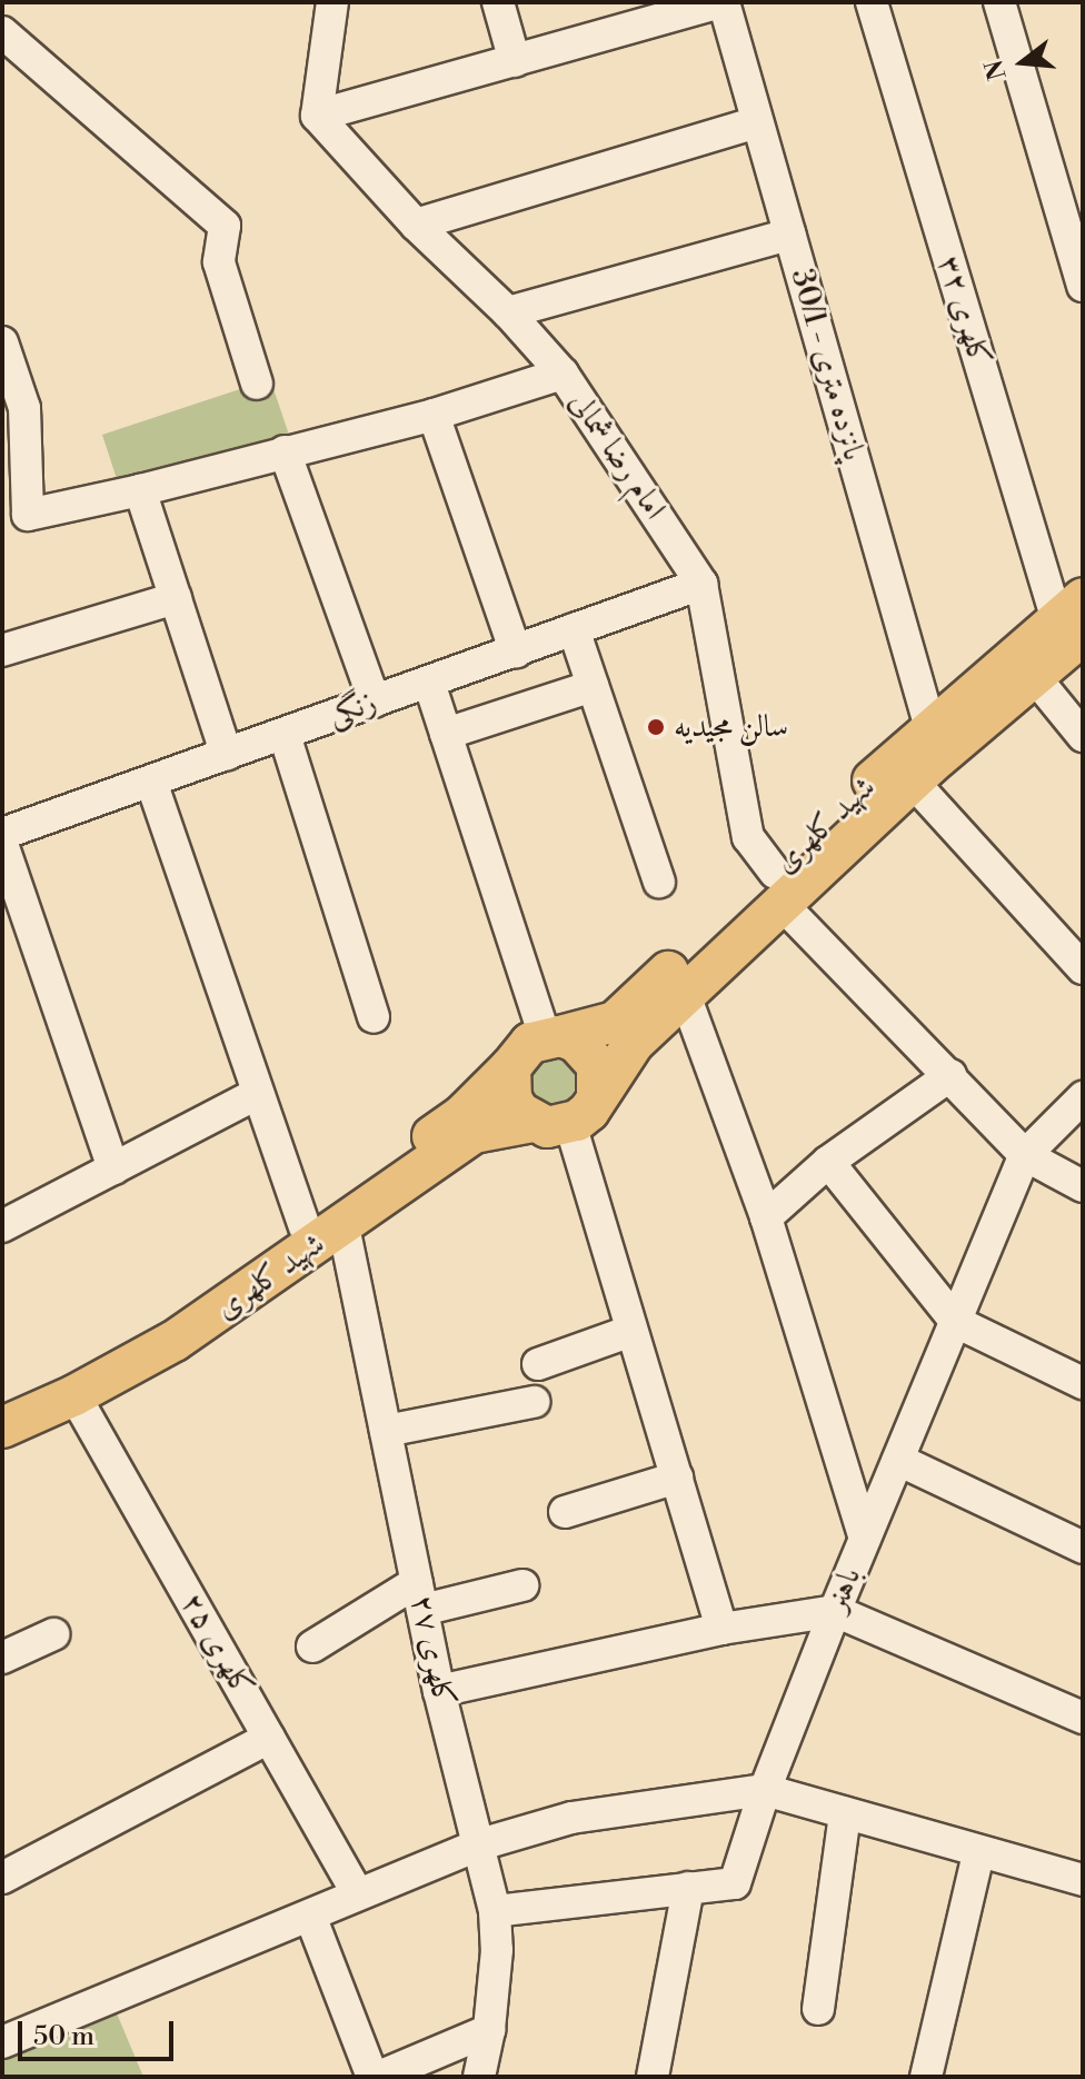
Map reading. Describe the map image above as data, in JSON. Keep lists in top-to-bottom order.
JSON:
{
  "streets": {
    "main road": ["شهید کلهری"],
    "street": [
      "کلهری ۳۲",
      "30/1 - پانزده متری",
      "امام رضا شمالی",
      "زنگی",
      "باهنر",
      "کلهری ۲۵",
      "کلهری ۲۷"
    ]
  },
  "crossings": [
    ["کلهری ۳۲", "شهید کلهری"],
    ["30/1 - پانزده متری", "شهید کلهری"],
    ["امام رضا شمالی", "زنگی"],
    ["امام رضا شمالی", "شهید کلهری"],
    ["امام رضا شمالی", "باهنر"],
    ["زنگی", "کلهری ۲۷"],
    ["شهید کلهری", "کلهری ۲۵"],
    ["شهید کلهری", "کلهری ۲۷"],
    ["باهنر", "کلهری ۲۷"]
  ],
  "places": ["سالن مجیدیه"],
  "scale_bar": "50 m",
  "north": "left"
}
